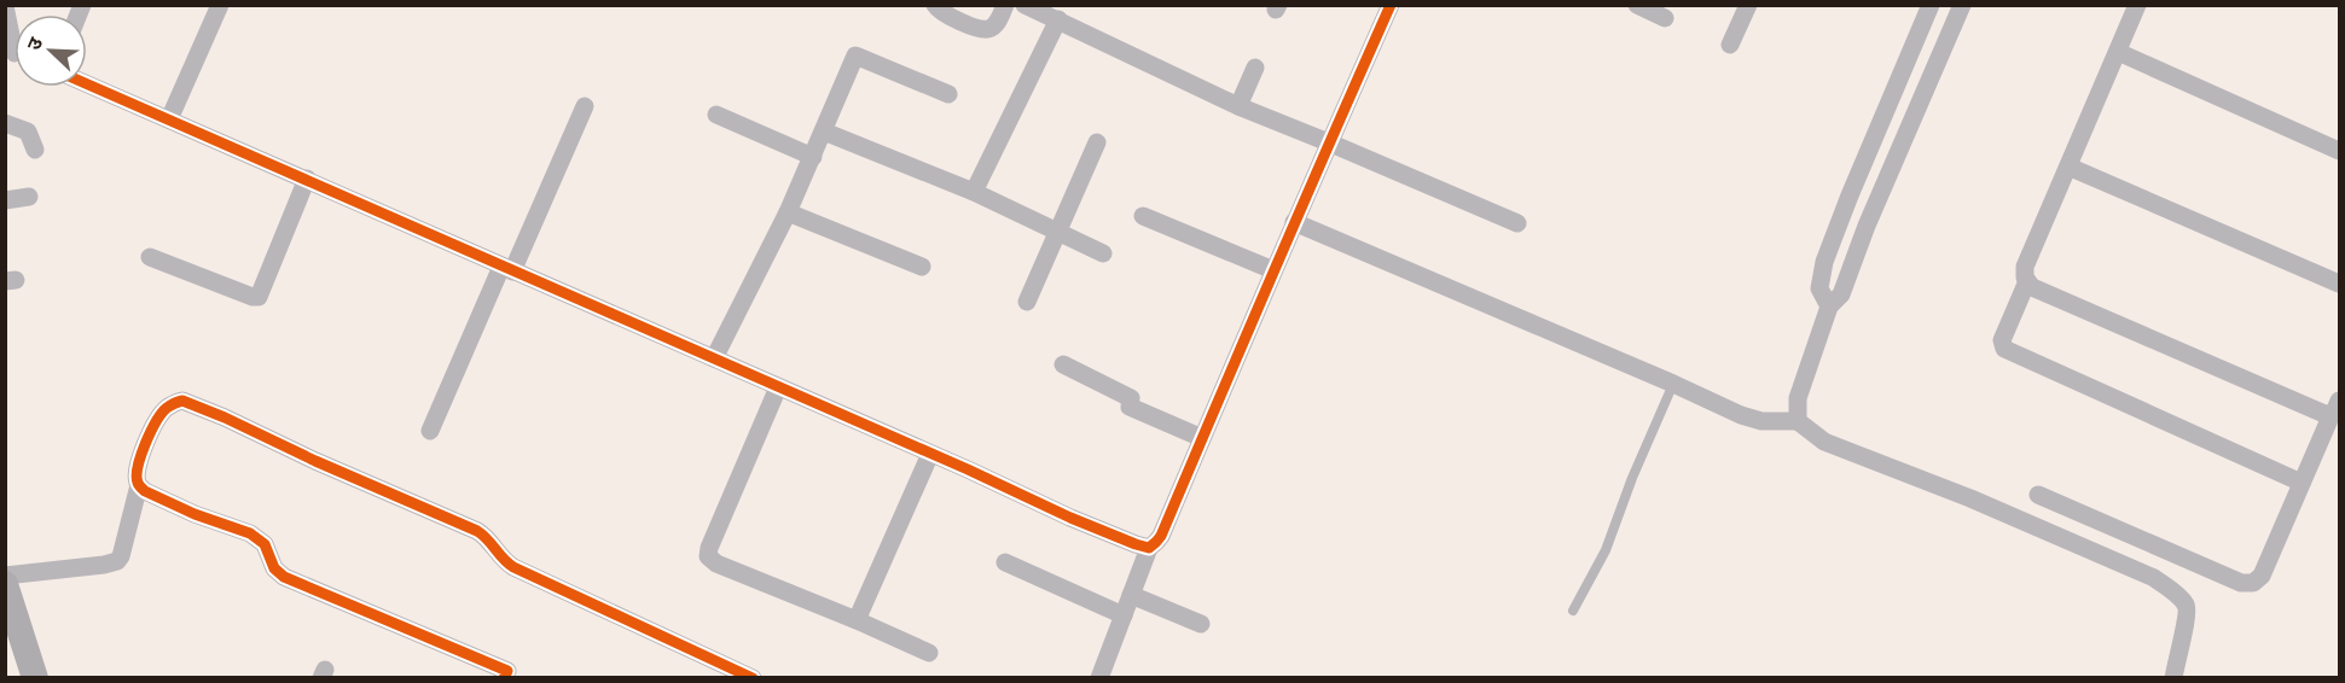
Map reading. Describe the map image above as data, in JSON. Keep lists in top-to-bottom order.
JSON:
{
  "north": "top left"
}
